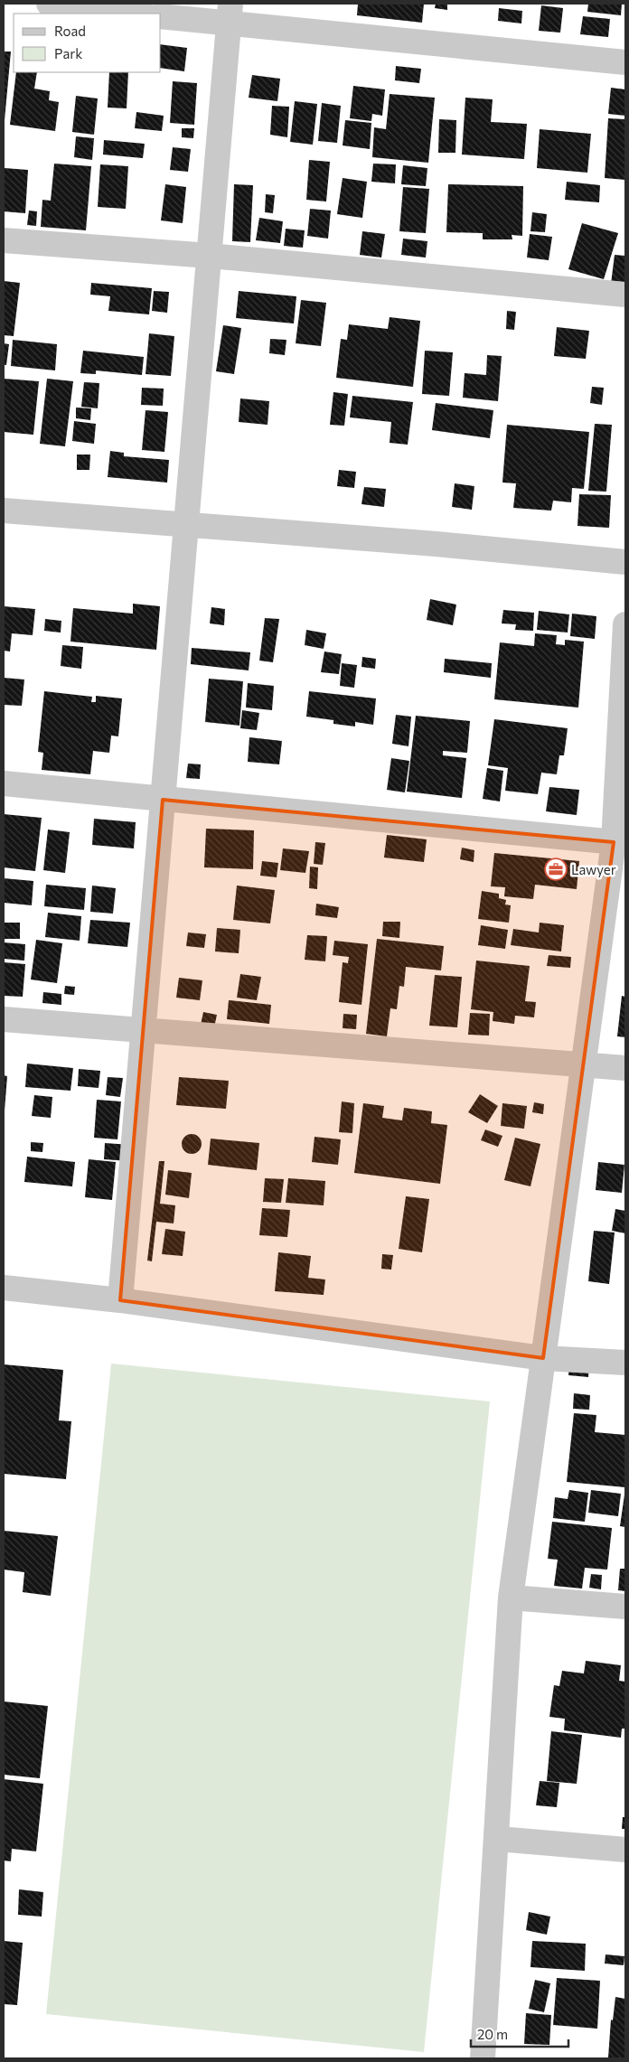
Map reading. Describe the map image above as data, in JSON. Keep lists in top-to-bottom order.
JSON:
{
  "places": {
    "office": ["Lawyer"]
  },
  "legend": ["Road", "Park"],
  "scale_bar": "20 m"
}
